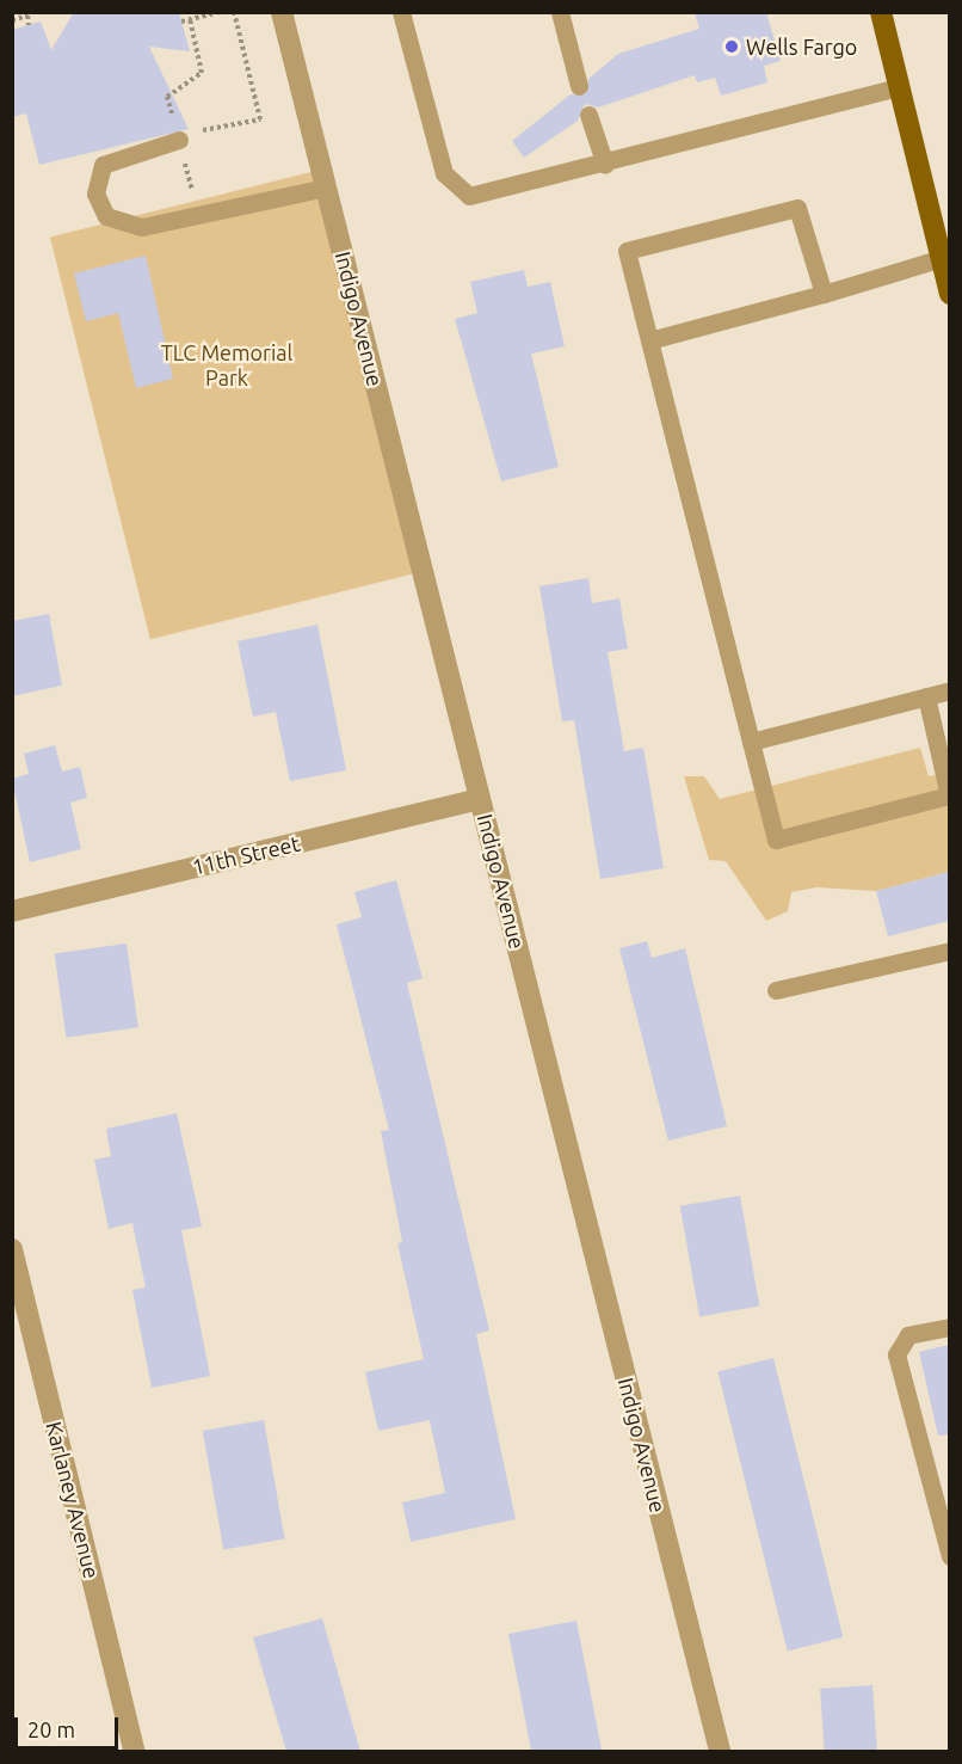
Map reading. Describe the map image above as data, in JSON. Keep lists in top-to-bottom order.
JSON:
{
  "streets": {
    "street": ["Indigo Avenue", "11th Street", "Karlaney Avenue"]
  },
  "crossings": [
    ["Indigo Avenue", "11th Street"]
  ],
  "parks": ["TLC Memorial Park"],
  "places": ["Wells Fargo"],
  "scale_bar": "20 m"
}
